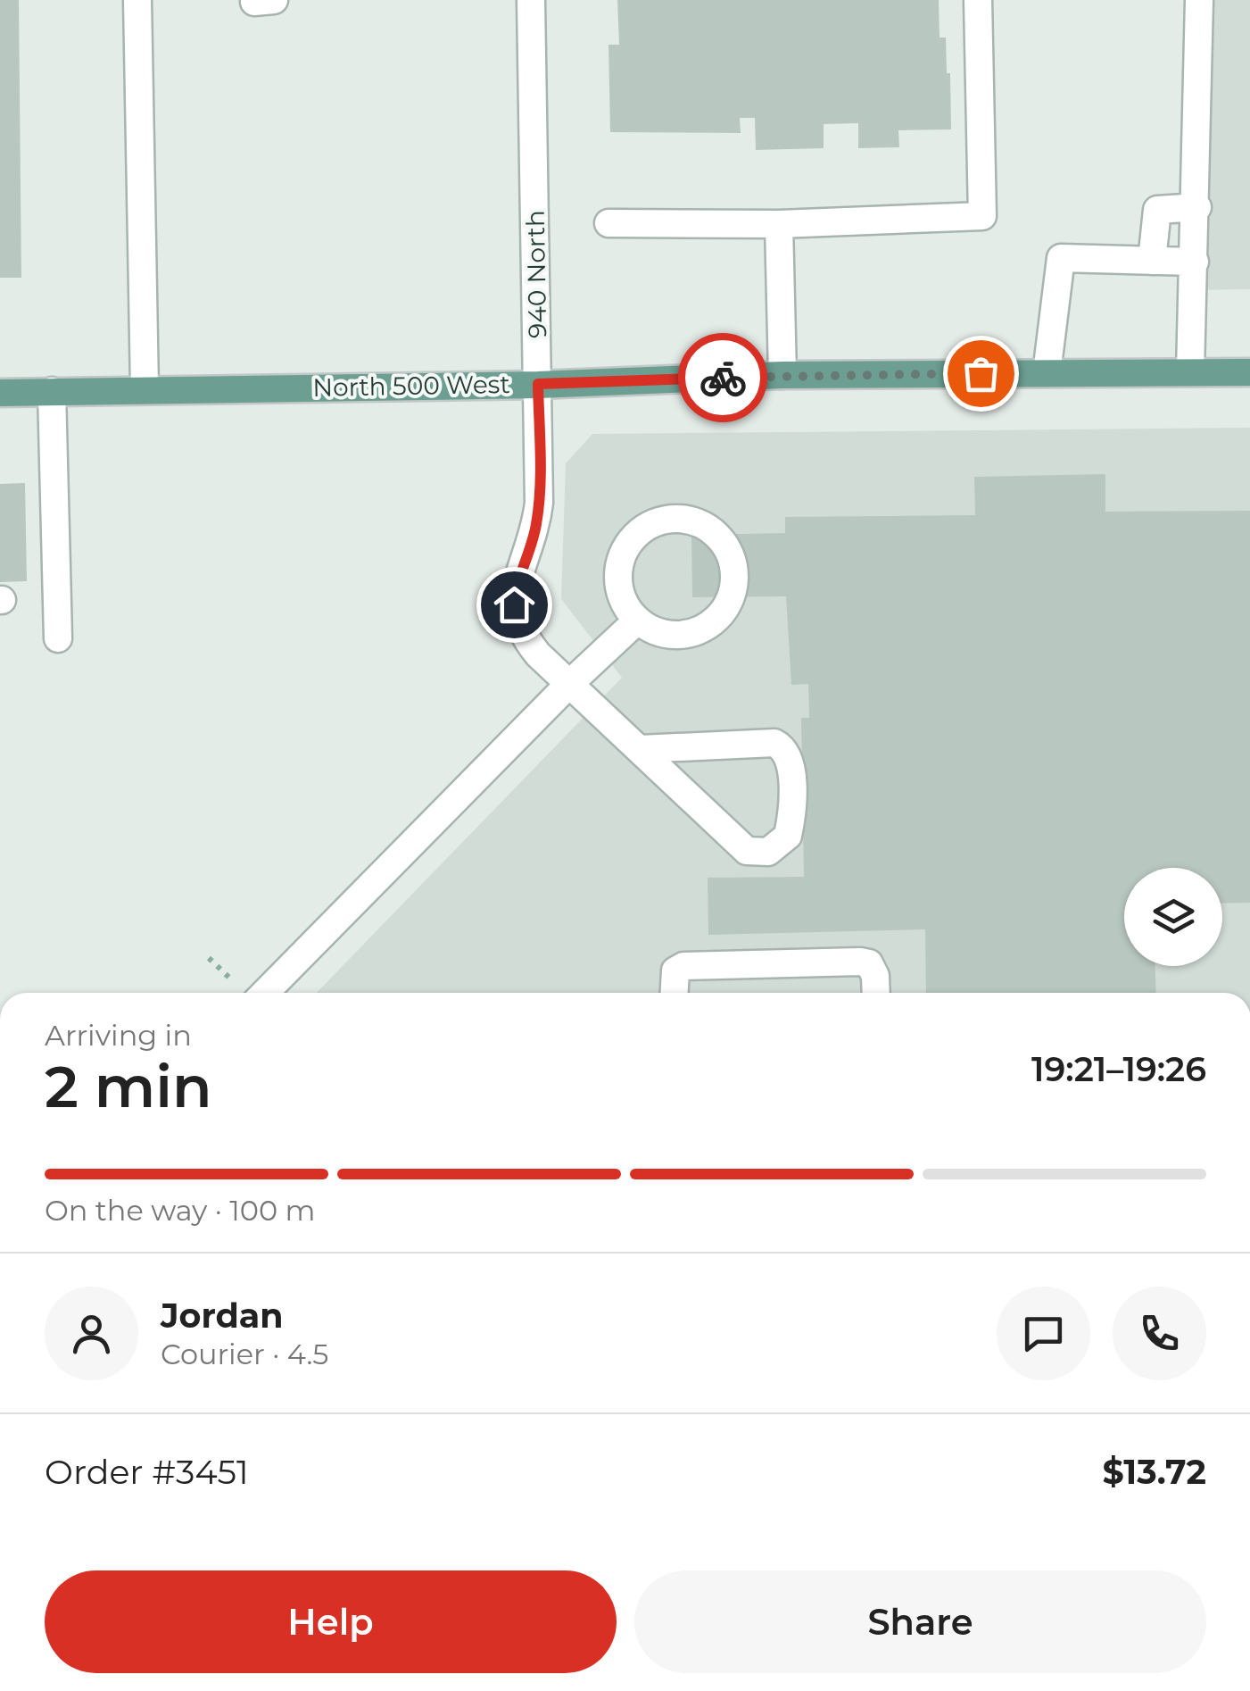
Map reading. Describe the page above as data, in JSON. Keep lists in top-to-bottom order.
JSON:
{
  "streets": {
    "main road": ["North 500 West"],
    "street": ["940 North"]
  },
  "crossings": [
    ["940 North", "North 500 West"]
  ],
  "page": {
    "heading": ["2 min", "Arriving in", "19:21–19:26"],
    "panel": [
      "Jordan",
      "Courier · 4.5",
      "Order #3451",
      "$13.72"
    ],
    "bar": "On the way · 100 m",
    "buttons": ["Help", "Share"]
  }
}
